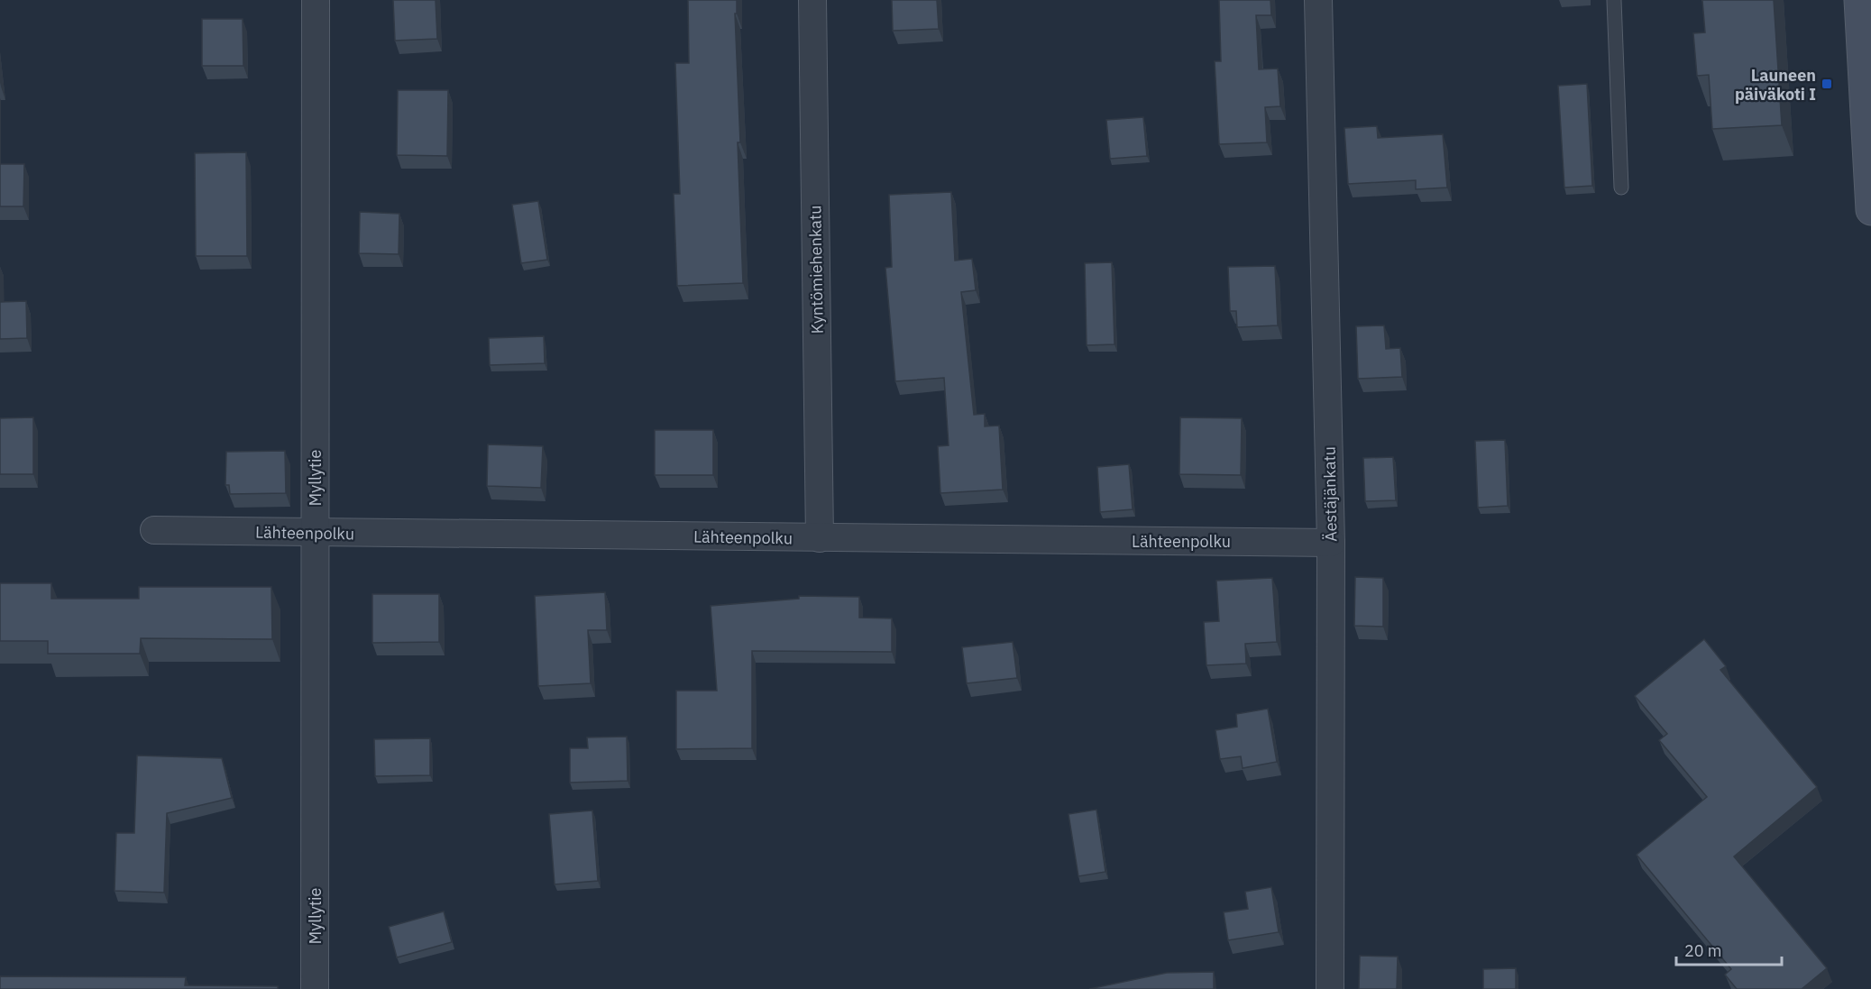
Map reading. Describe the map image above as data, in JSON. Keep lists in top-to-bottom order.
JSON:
{
  "streets": {
    "street": [
      "Kyntömiehenkatu",
      "Myllytie",
      "Äestäjänkatu",
      "Lähteenpolku"
    ]
  },
  "crossings": [
    ["Kyntömiehenkatu", "Lähteenpolku"],
    ["Myllytie", "Lähteenpolku"],
    ["Äestäjänkatu", "Lähteenpolku"]
  ],
  "places": {
    "transit": ["Launeen päiväkoti I"]
  },
  "scale_bar": "20 m"
}
